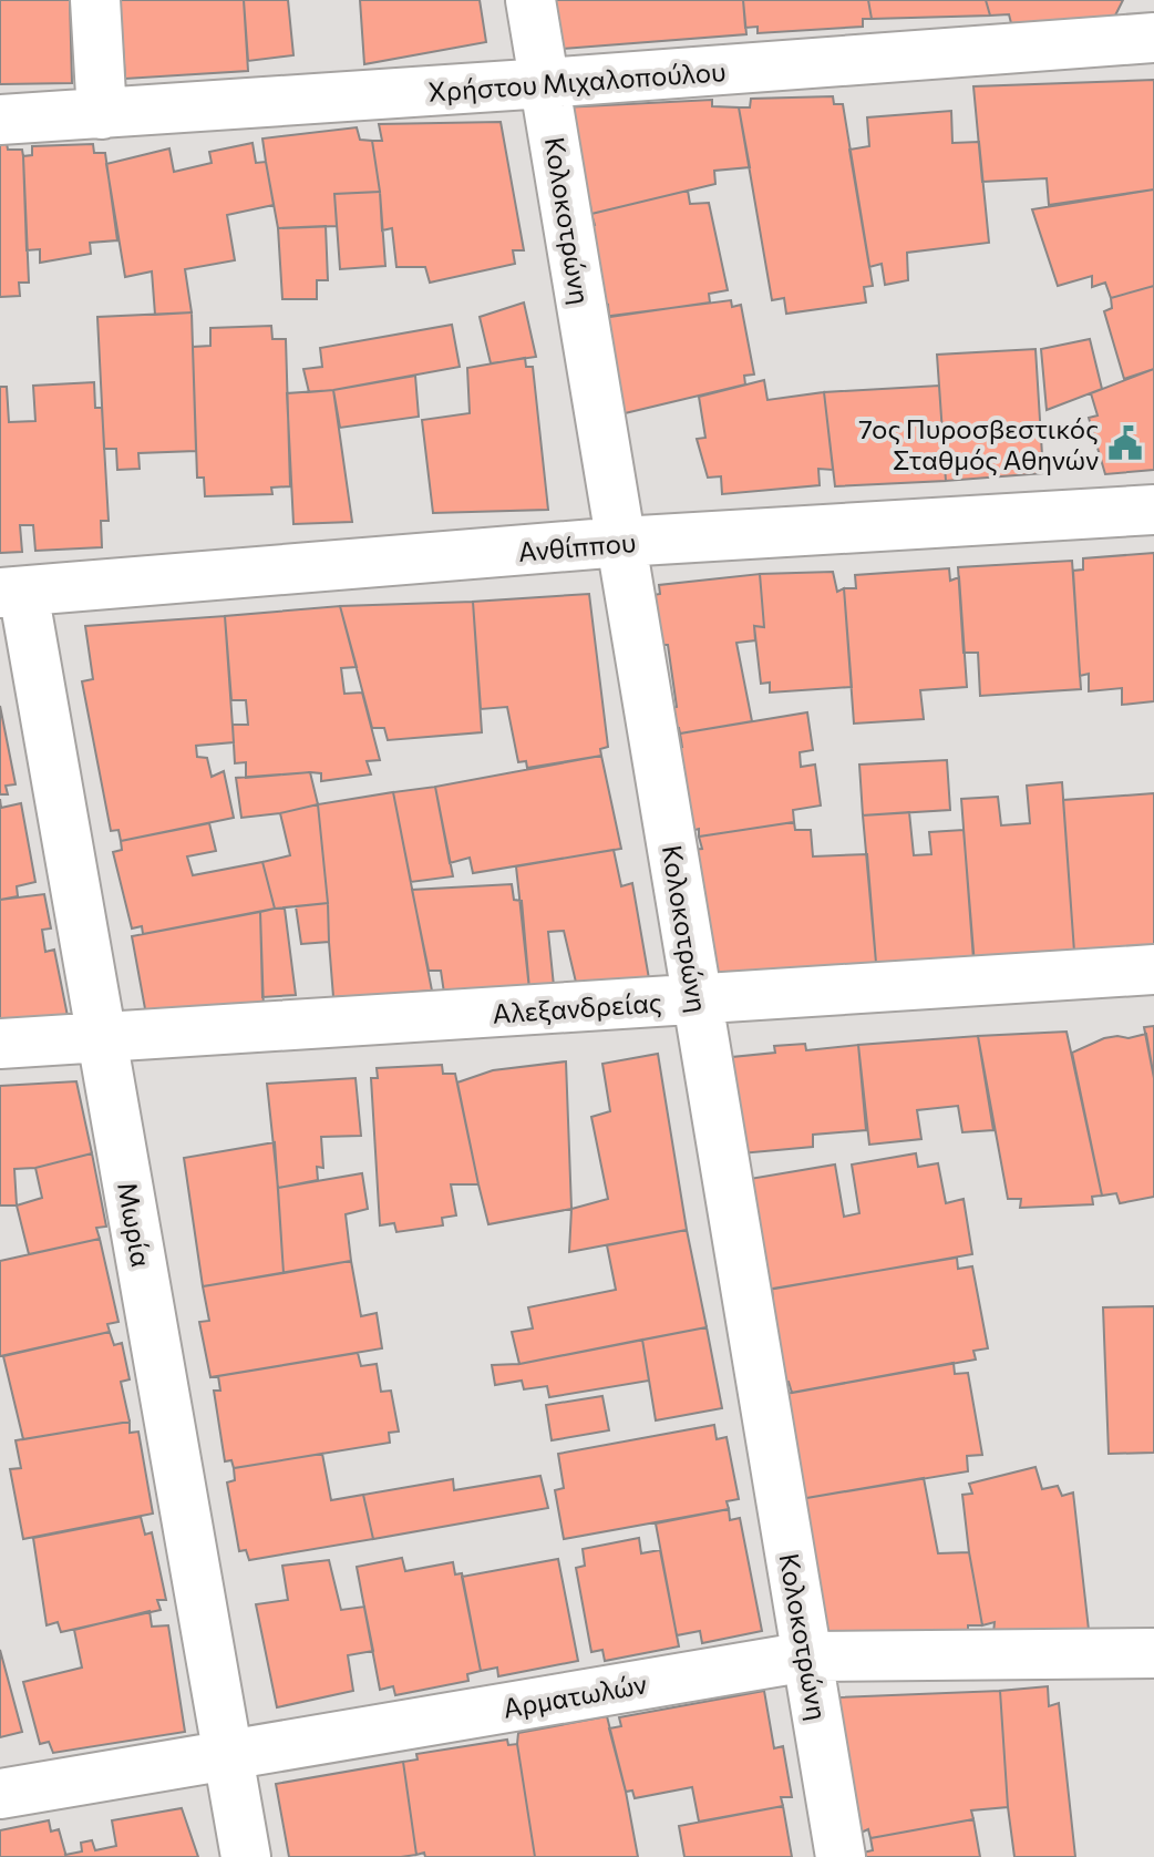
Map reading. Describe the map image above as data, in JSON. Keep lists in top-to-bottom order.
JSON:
{
  "streets": {
    "street": [
      "Χρήστου Μιχαλοπούλου",
      "Κολοκοτρώνη",
      "Ανθίππου",
      "Αλεξανδρείας",
      "Μωρία",
      "Αρματωλών"
    ]
  },
  "crossings": [
    ["Χρήστου Μιχαλοπούλου", "Κολοκοτρώνη"],
    ["Κολοκοτρώνη", "Ανθίππου"],
    ["Κολοκοτρώνη", "Αλεξανδρείας"],
    ["Κολοκοτρώνη", "Αρματωλών"],
    ["Ανθίππου", "Μωρία"],
    ["Αλεξανδρείας", "Μωρία"],
    ["Μωρία", "Αρματωλών"]
  ],
  "places": {
    "public building": ["7ος Πυροσβεστικός Σταθμός Αθηνών"]
  }
}
